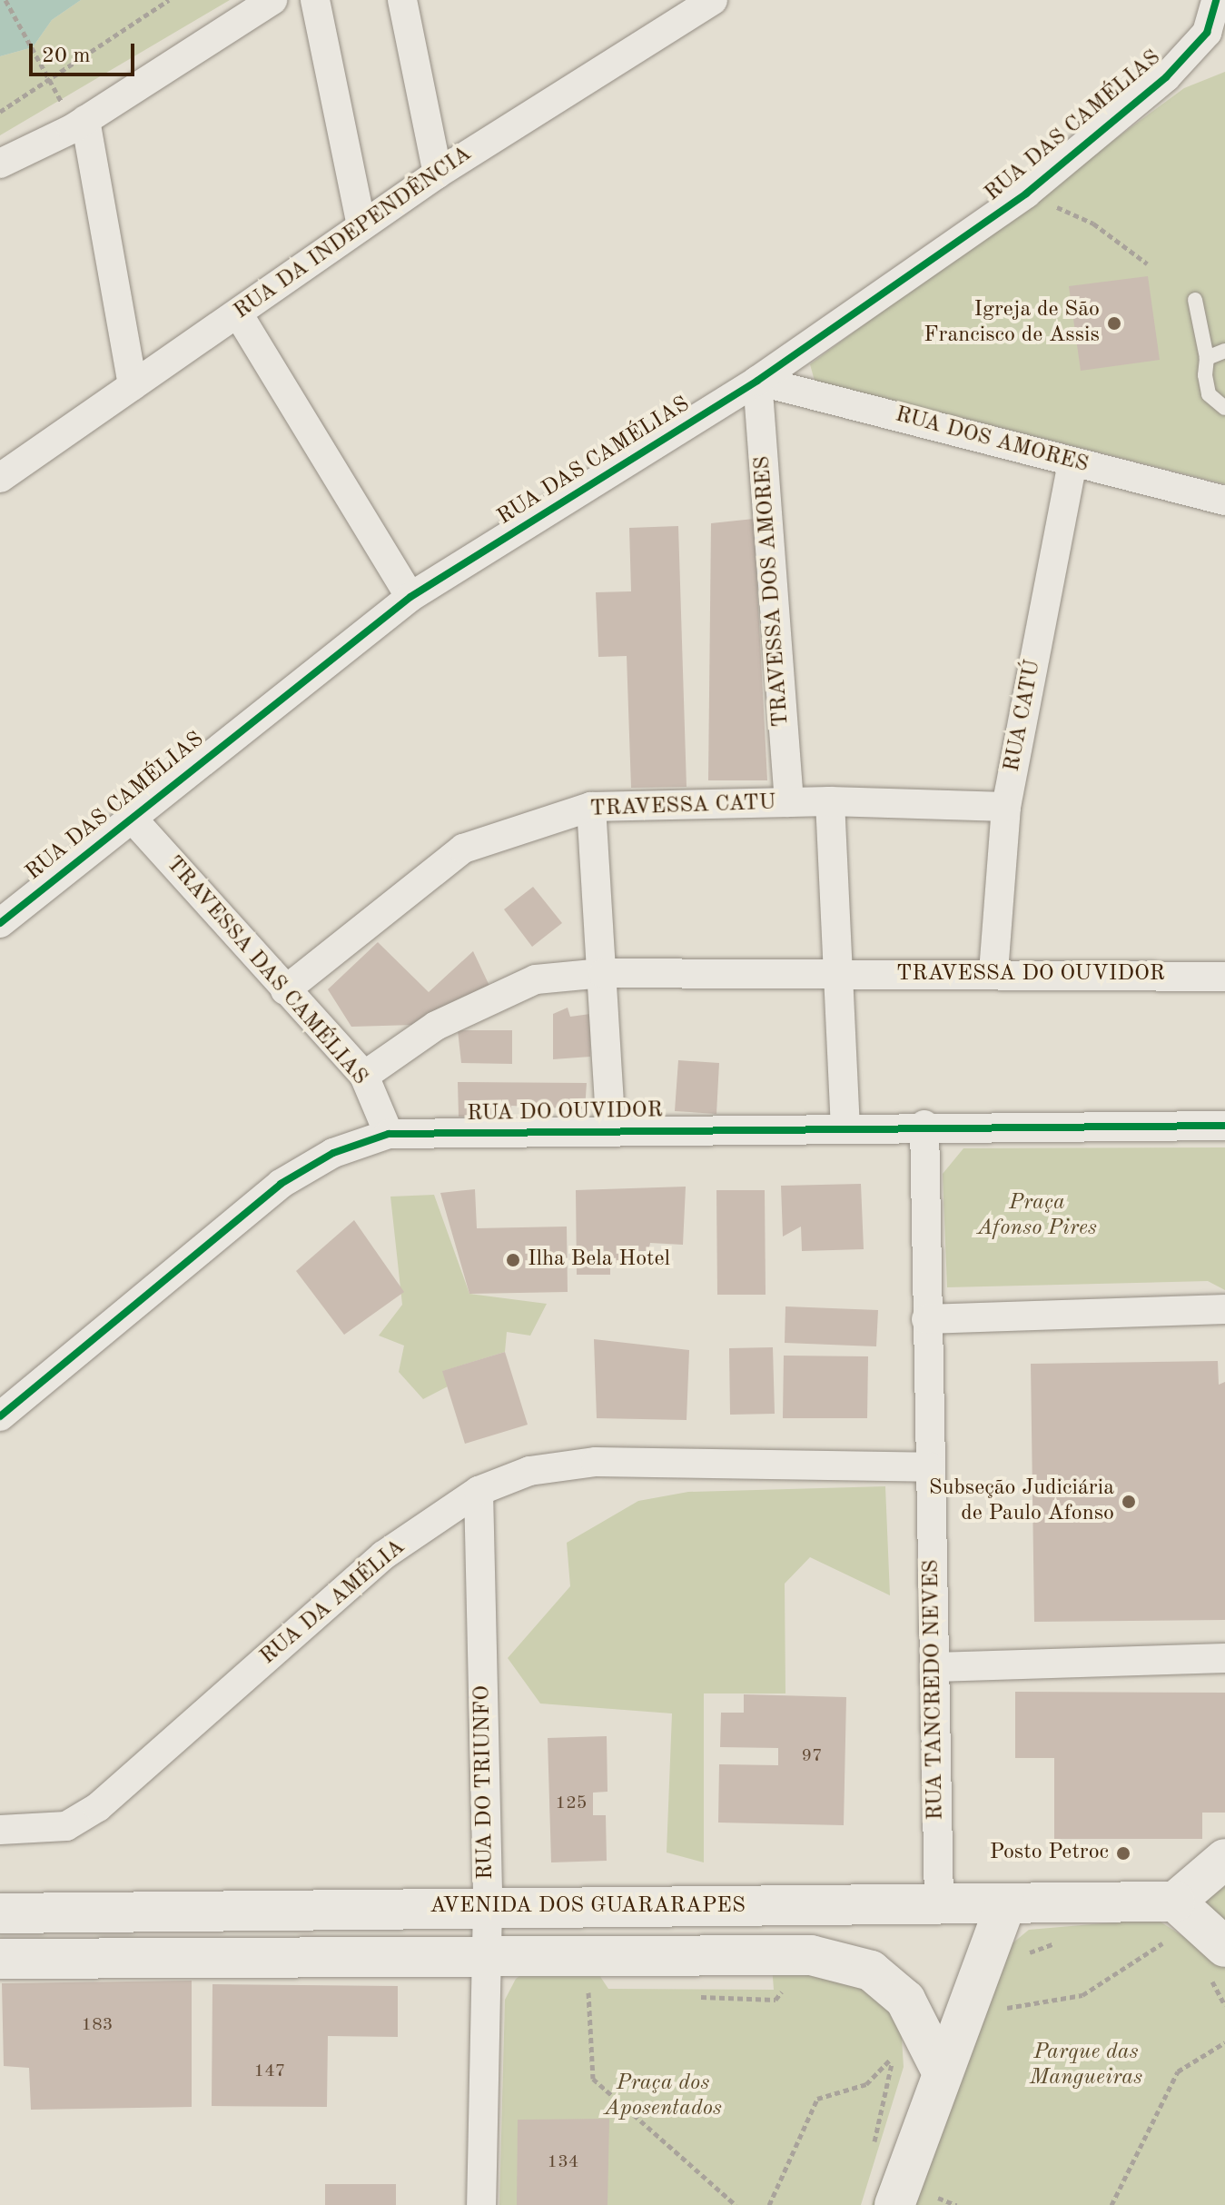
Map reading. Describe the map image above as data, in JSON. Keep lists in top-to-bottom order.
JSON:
{
  "streets": {
    "street": [
      "RUA DAS CAMÉLIAS",
      "RUA DA INDEPENDÊNCIA",
      "RUA DOS AMORES",
      "TRAVESSA DOS AMORES",
      "RUA CATÚ",
      "TRAVESSA CATU",
      "TRAVESSA DAS CAMÉLIAS",
      "TRAVESSA DO OUVIDOR",
      "RUA DO OUVIDOR",
      "RUA DA AMÉLIA",
      "RUA TANCREDO NEVES",
      "RUA DO TRIUNFO",
      "AVENIDA DOS GUARARAPES"
    ]
  },
  "crossings": [
    ["RUA DAS CAMÉLIAS", "RUA DOS AMORES"],
    ["RUA DAS CAMÉLIAS", "TRAVESSA DOS AMORES"],
    ["RUA DAS CAMÉLIAS", "TRAVESSA DAS CAMÉLIAS"],
    ["RUA DOS AMORES", "TRAVESSA DOS AMORES"],
    ["RUA DOS AMORES", "RUA CATÚ"],
    ["TRAVESSA DOS AMORES", "TRAVESSA CATU"],
    ["RUA CATÚ", "TRAVESSA CATU"],
    ["RUA CATÚ", "TRAVESSA DO OUVIDOR"],
    ["TRAVESSA CATU", "TRAVESSA DAS CAMÉLIAS"],
    ["TRAVESSA DAS CAMÉLIAS", "TRAVESSA DO OUVIDOR"],
    ["TRAVESSA DAS CAMÉLIAS", "RUA DO OUVIDOR"],
    ["RUA DO OUVIDOR", "RUA TANCREDO NEVES"],
    ["RUA DA AMÉLIA", "RUA TANCREDO NEVES"],
    ["RUA DA AMÉLIA", "RUA DO TRIUNFO"],
    ["RUA TANCREDO NEVES", "AVENIDA DOS GUARARAPES"],
    ["RUA DO TRIUNFO", "AVENIDA DOS GUARARAPES"]
  ],
  "parks": ["Praça Afonso Pires", "Parque das Mangueiras", "Praça dos Aposentados"],
  "places": [
    "Igreja de São Francisco de Assis",
    "Ilha Bela Hotel",
    "Subseção Judiciária de Paulo Afonso",
    "Posto Petroc"
  ],
  "house_numbers": [
    "97",
    "125",
    "183",
    "147",
    "134"
  ],
  "scale_bar": "20 m"
}
